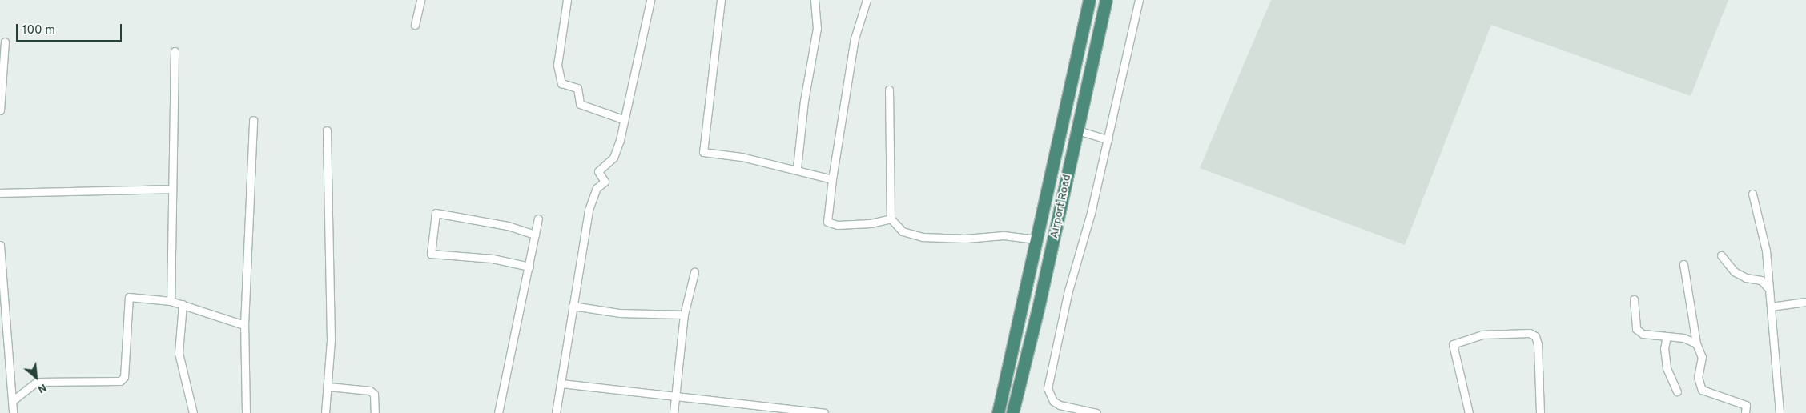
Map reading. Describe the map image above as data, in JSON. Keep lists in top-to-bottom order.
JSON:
{
  "streets": {
    "highway": ["Airport Road"]
  },
  "scale_bar": "100 m",
  "north": "bottom right"
}
